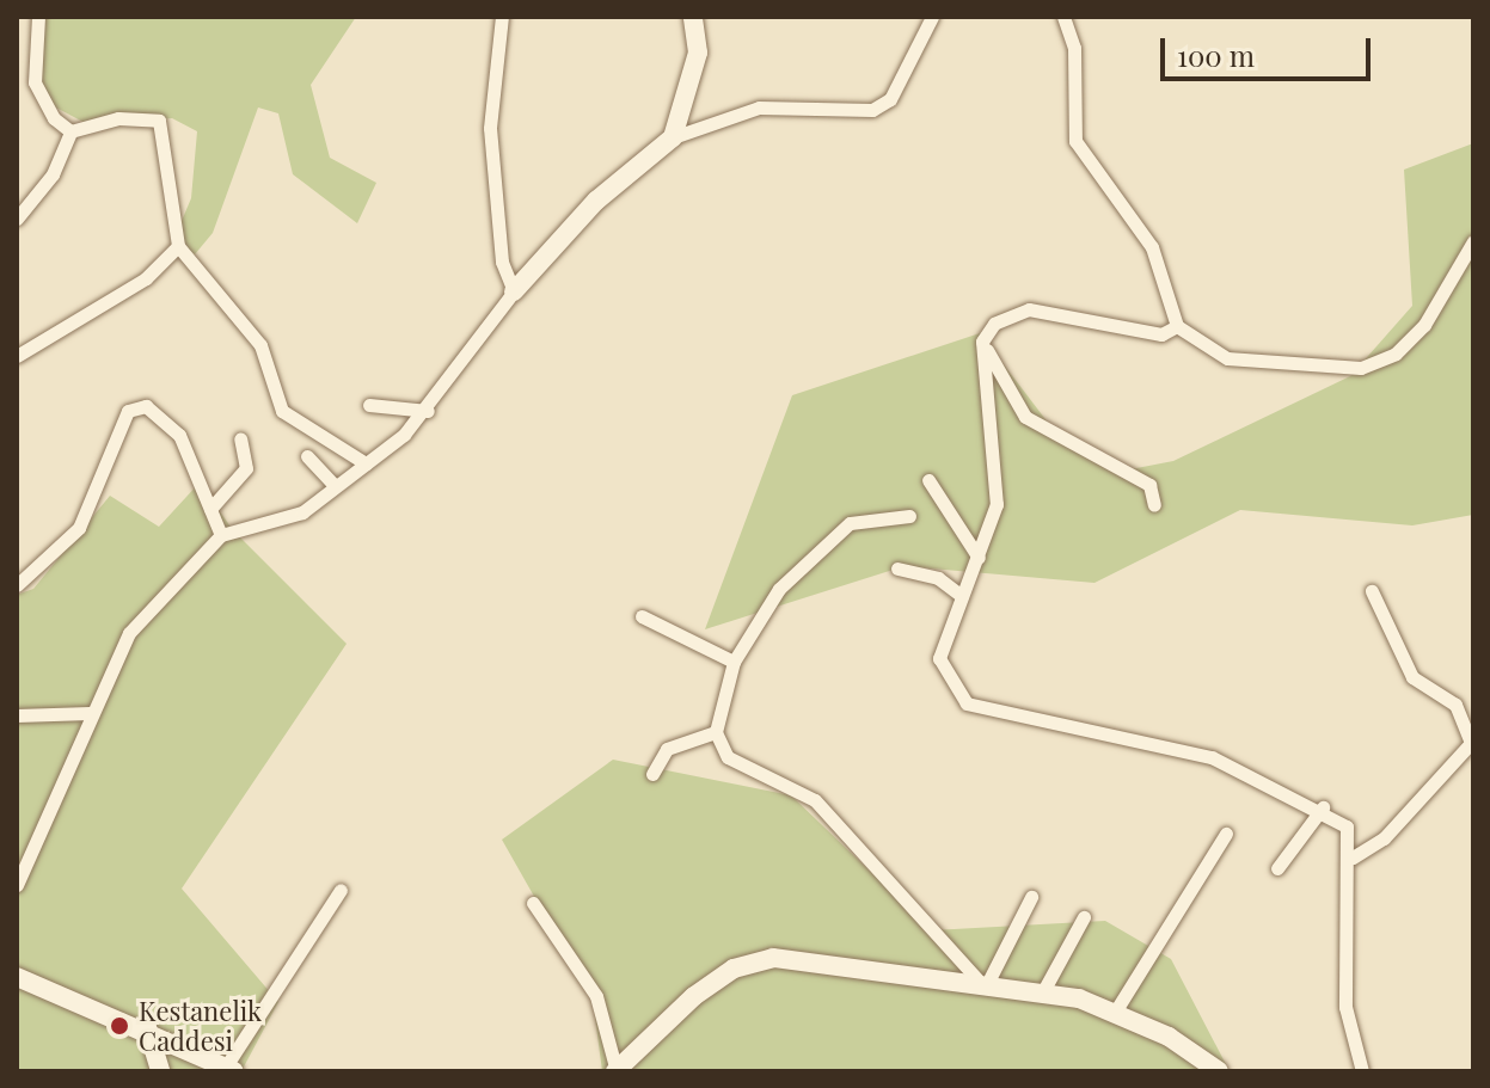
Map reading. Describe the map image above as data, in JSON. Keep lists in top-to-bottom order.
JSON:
{
  "places": ["Kestanelik Caddesi"],
  "scale_bar": "100 m"
}
